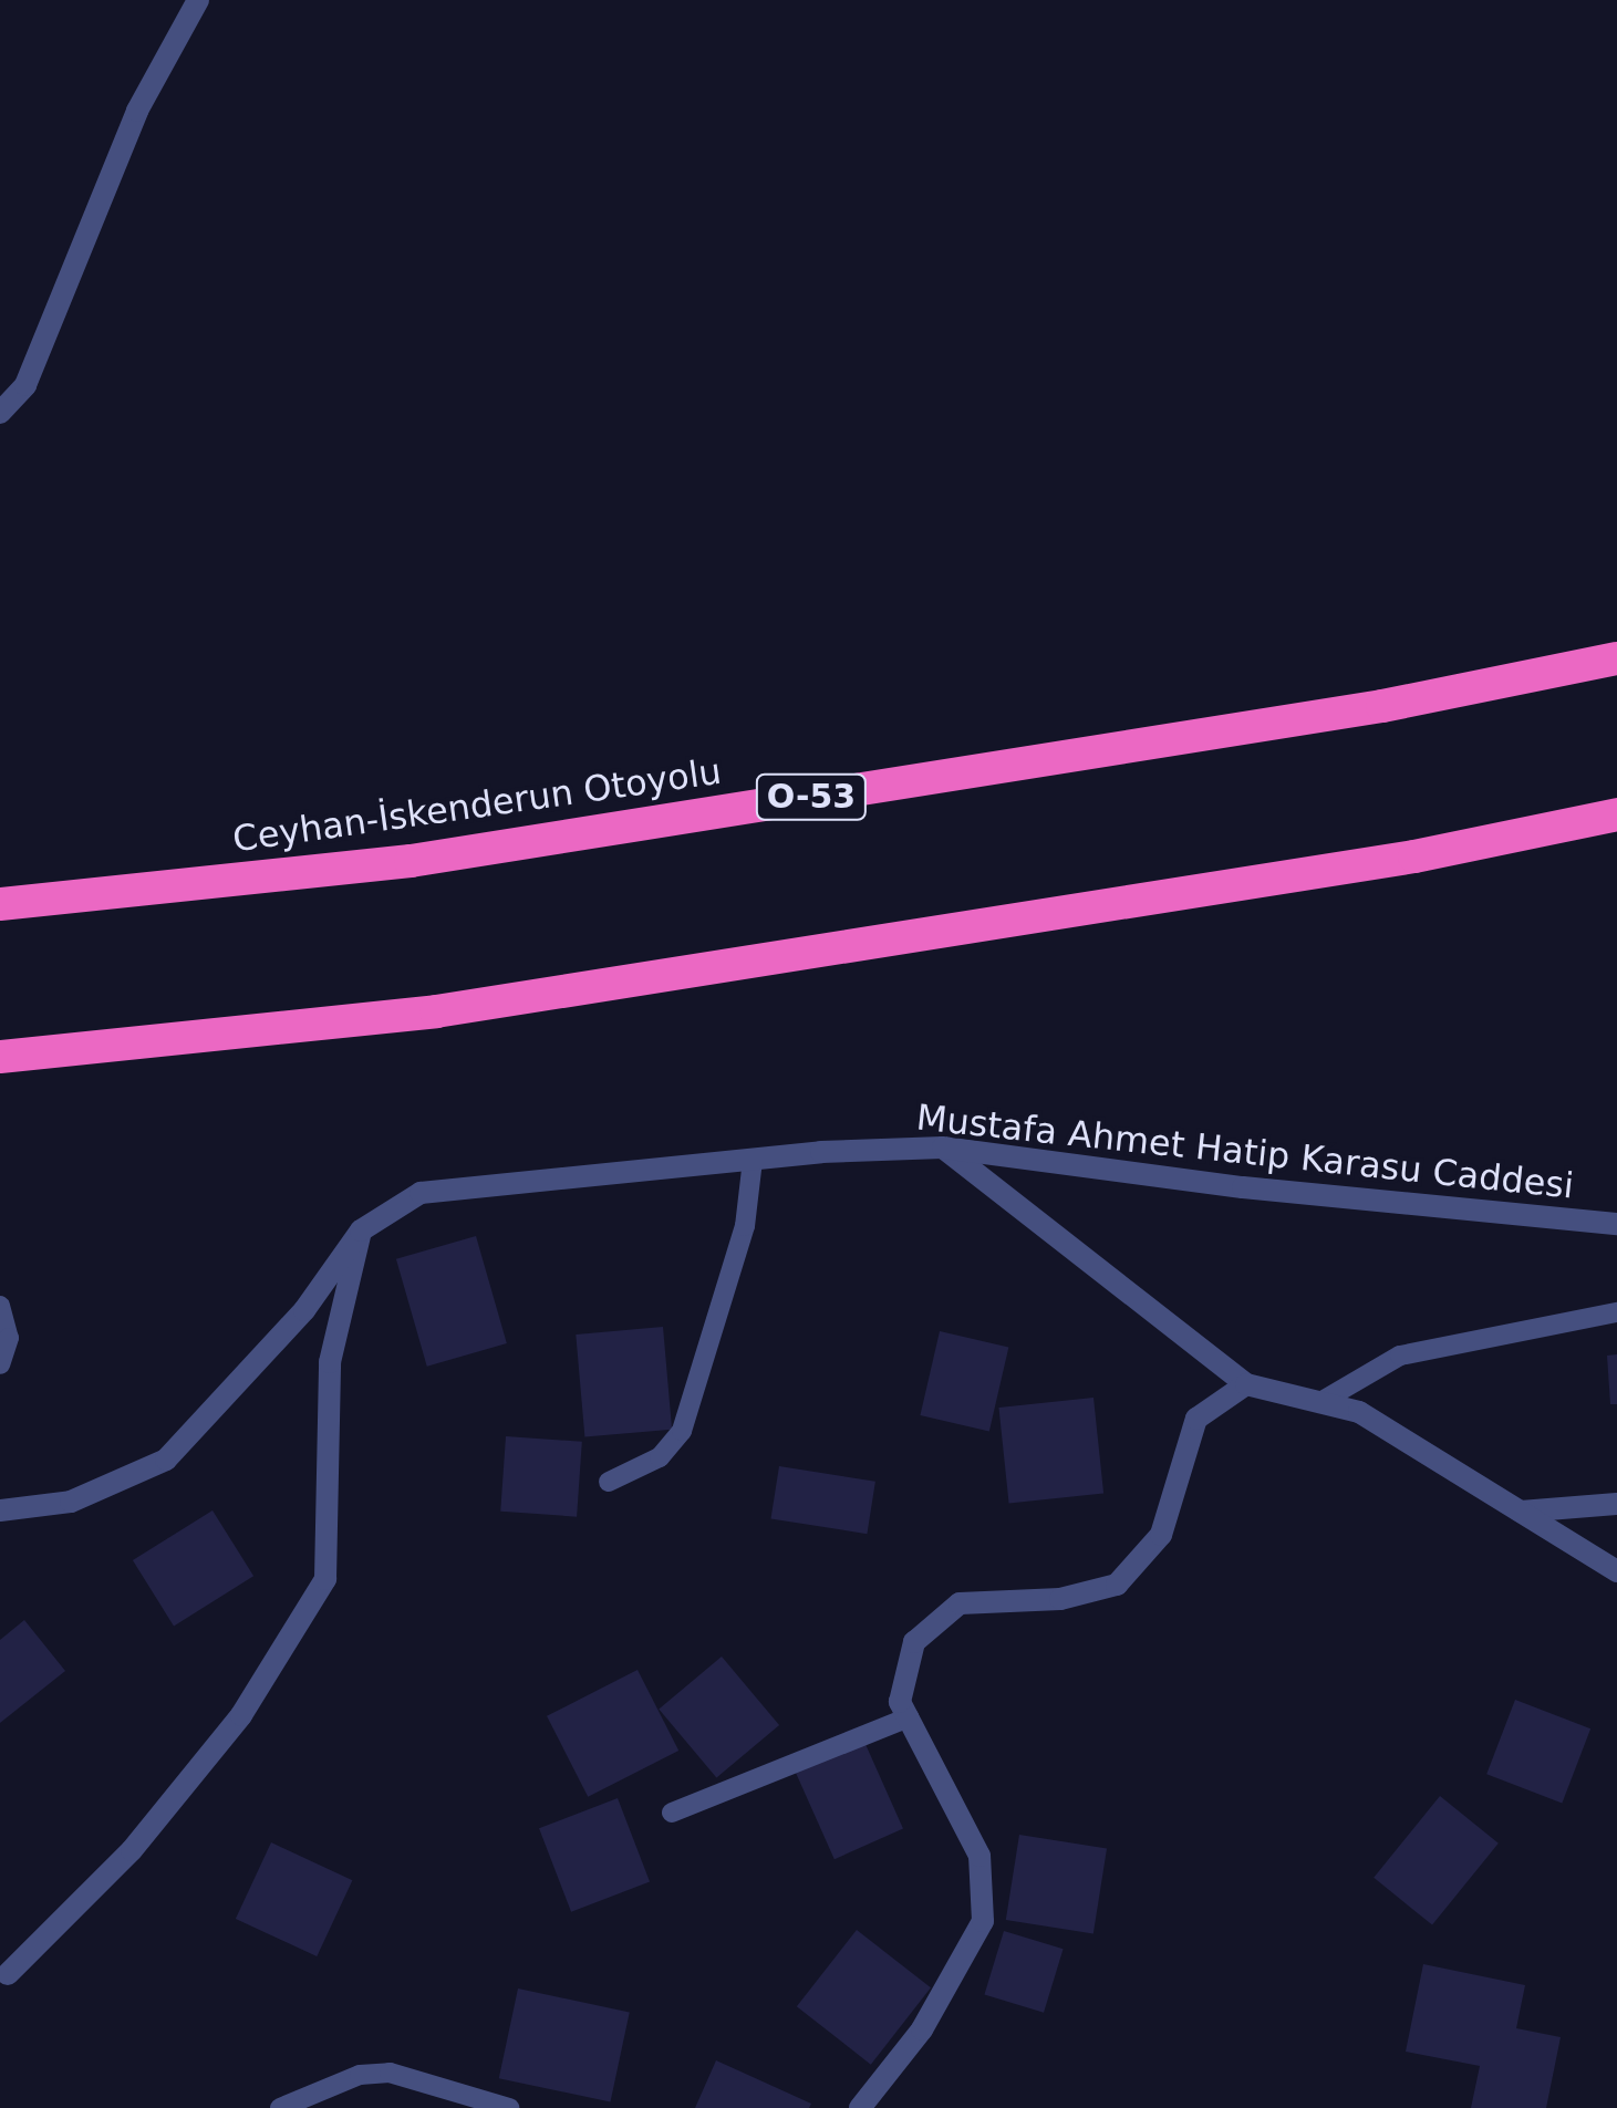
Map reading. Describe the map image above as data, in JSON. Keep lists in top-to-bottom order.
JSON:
{
  "streets": {
    "highway": ["O-53", "Ceyhan-İskenderun Otoyolu"],
    "street": ["Mustafa Ahmet Hatip Karasu Caddesi"]
  }
}
